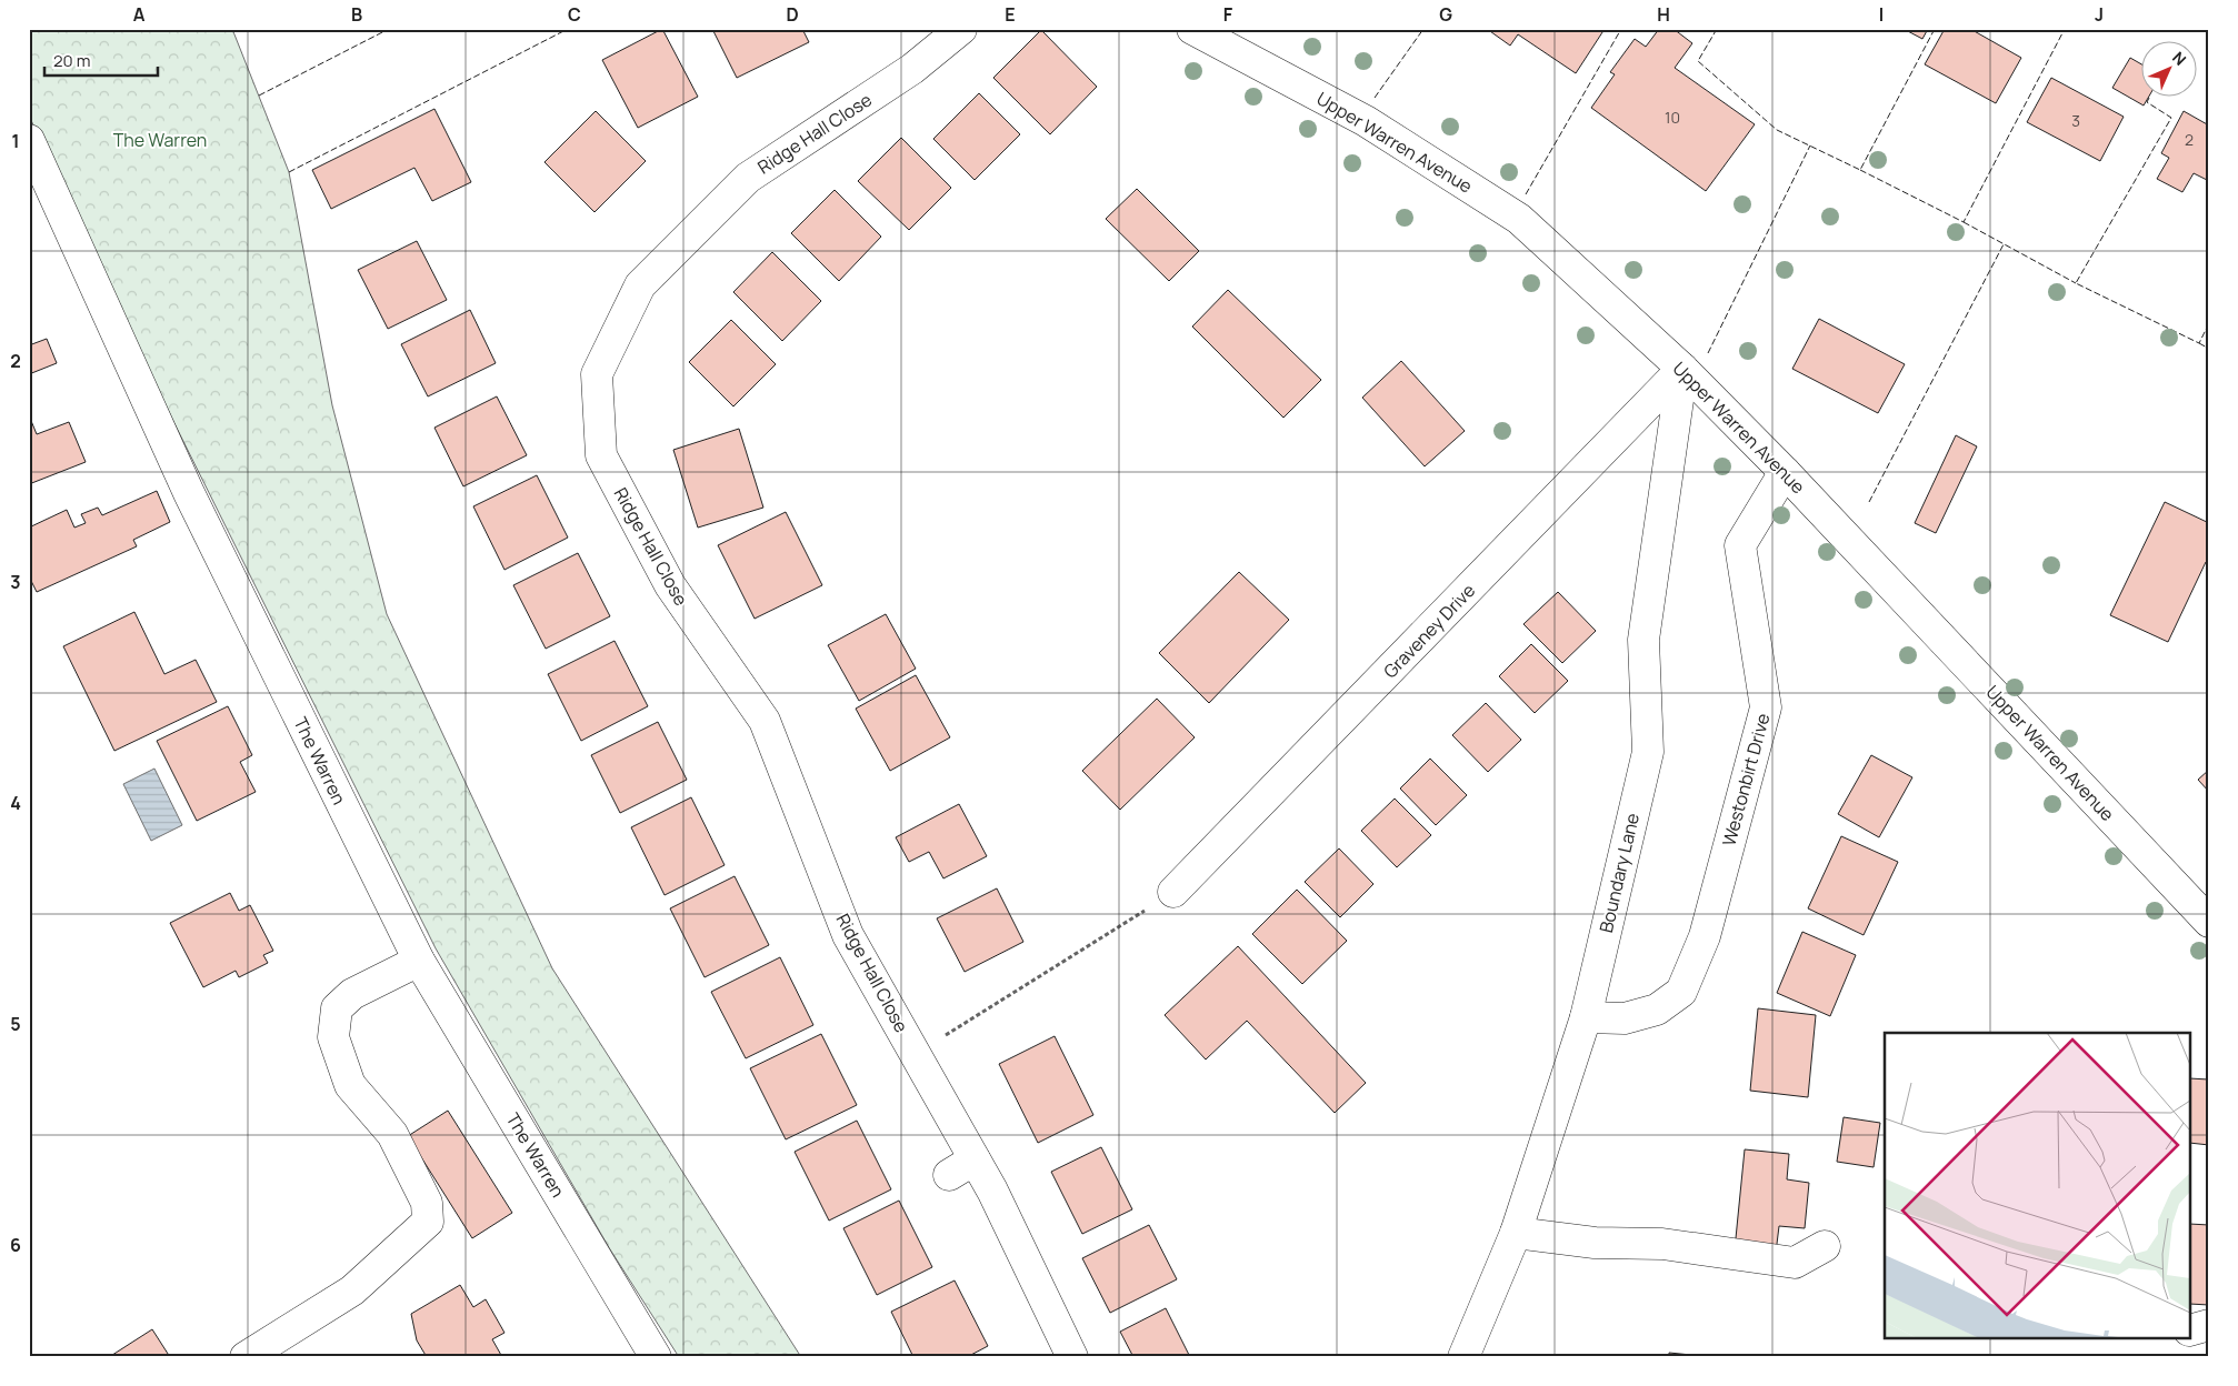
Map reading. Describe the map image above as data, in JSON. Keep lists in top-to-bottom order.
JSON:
{
  "streets": {
    "street": [
      "Ridge Hall Close",
      "Upper Warren Avenue",
      "Graveney Drive",
      "The Warren",
      "Westonbirt Drive",
      "Boundary Lane"
    ]
  },
  "crossings": [
    ["Upper Warren Avenue", "Graveney Drive"],
    ["Upper Warren Avenue", "Westonbirt Drive"],
    ["Upper Warren Avenue", "Boundary Lane"],
    ["Graveney Drive", "Boundary Lane"],
    ["Westonbirt Drive", "Boundary Lane"]
  ],
  "parks": ["The Warren"],
  "house_numbers": ["10", "3", "2"],
  "scale_bar": "20 m",
  "north": "top right",
  "grid": {
    "columns": [
      "A",
      "B",
      "C",
      "D",
      "E",
      "F",
      "G",
      "H",
      "I",
      "J"
    ],
    "rows": [
      "1",
      "2",
      "3",
      "4",
      "5",
      "6"
    ]
  }
}
